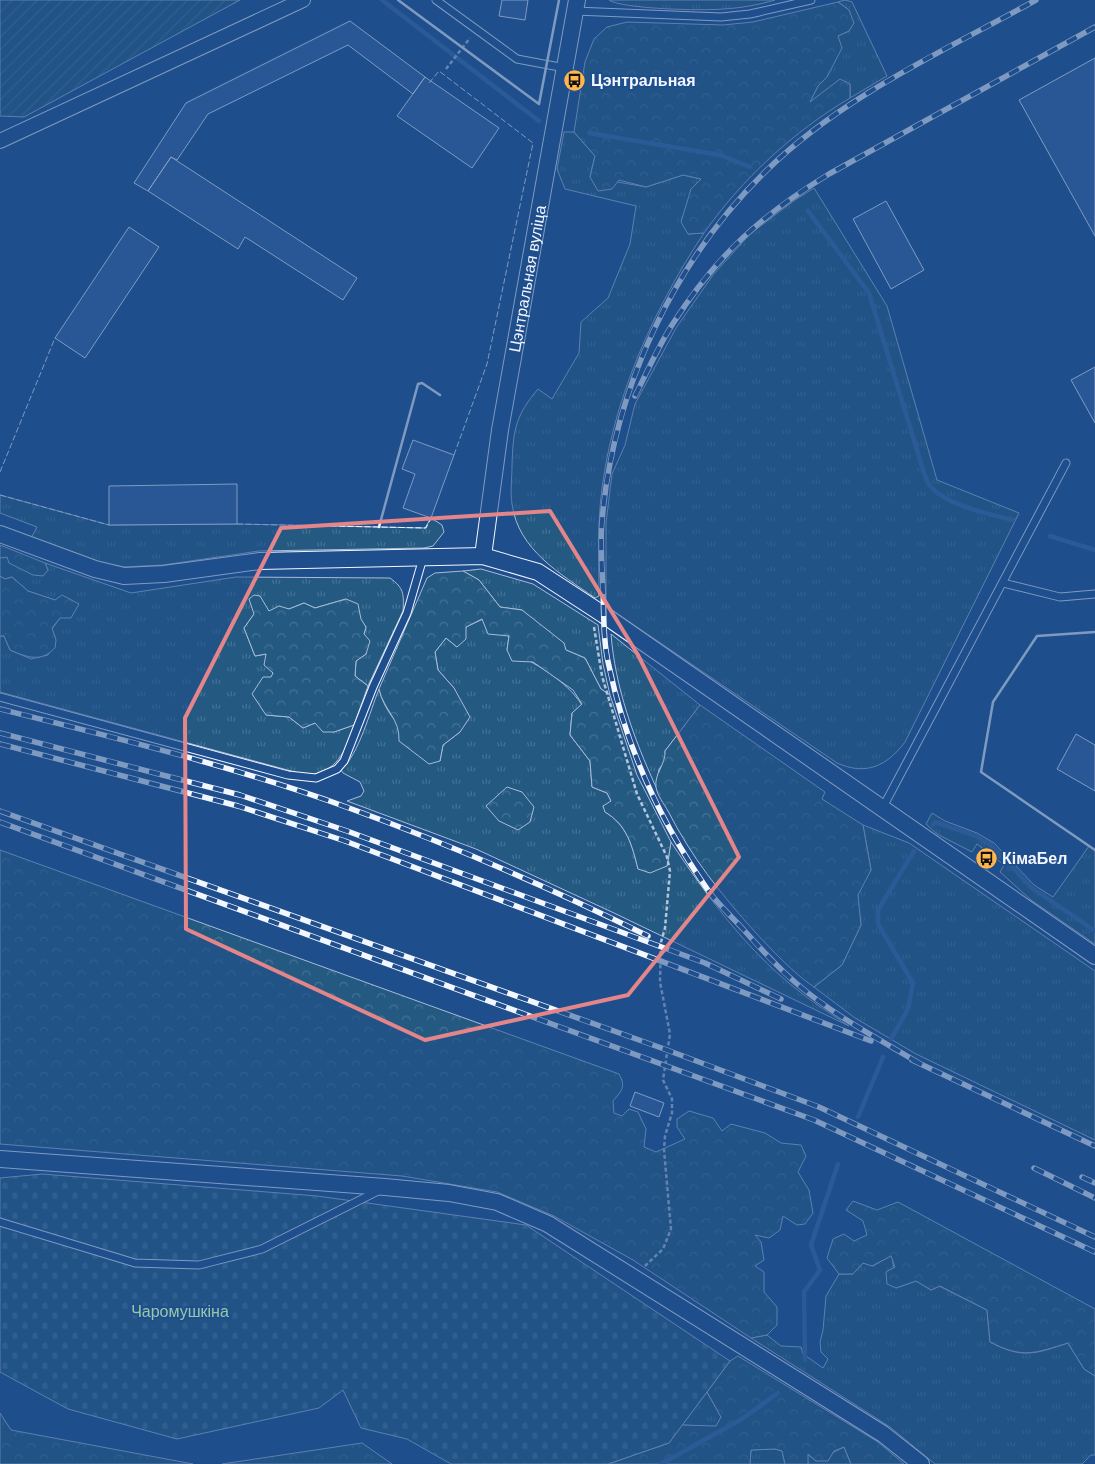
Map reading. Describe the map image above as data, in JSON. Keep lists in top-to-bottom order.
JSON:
{
  "streets": {
    "street": ["Цэнтральная вуліца"]
  },
  "parks": ["Чаромушкіна"],
  "places": {
    "bus stop": ["Цэнтральная", "КімаБел"]
  }
}
